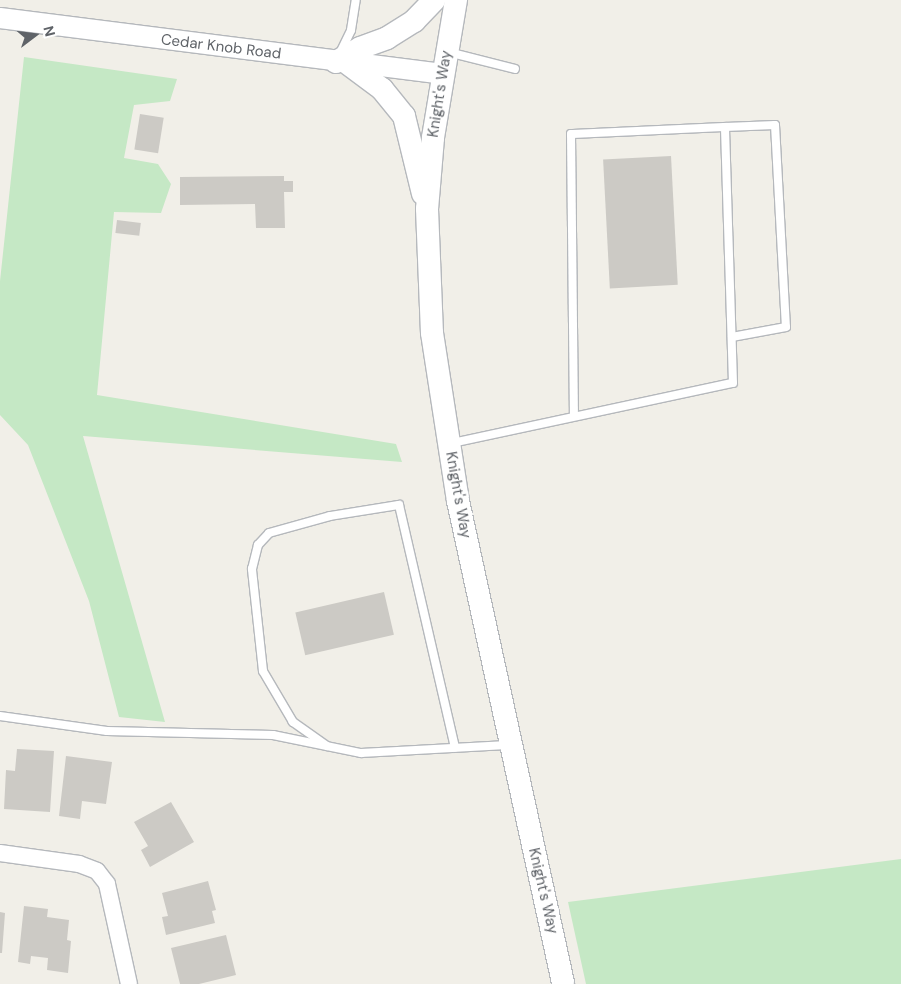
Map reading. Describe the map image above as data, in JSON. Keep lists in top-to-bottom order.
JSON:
{
  "streets": {
    "main road": ["Knight's Way"],
    "street": ["Cedar Knob Road"]
  },
  "crossings": [
    ["Cedar Knob Road", "Knight's Way"]
  ],
  "north": "right"
}
